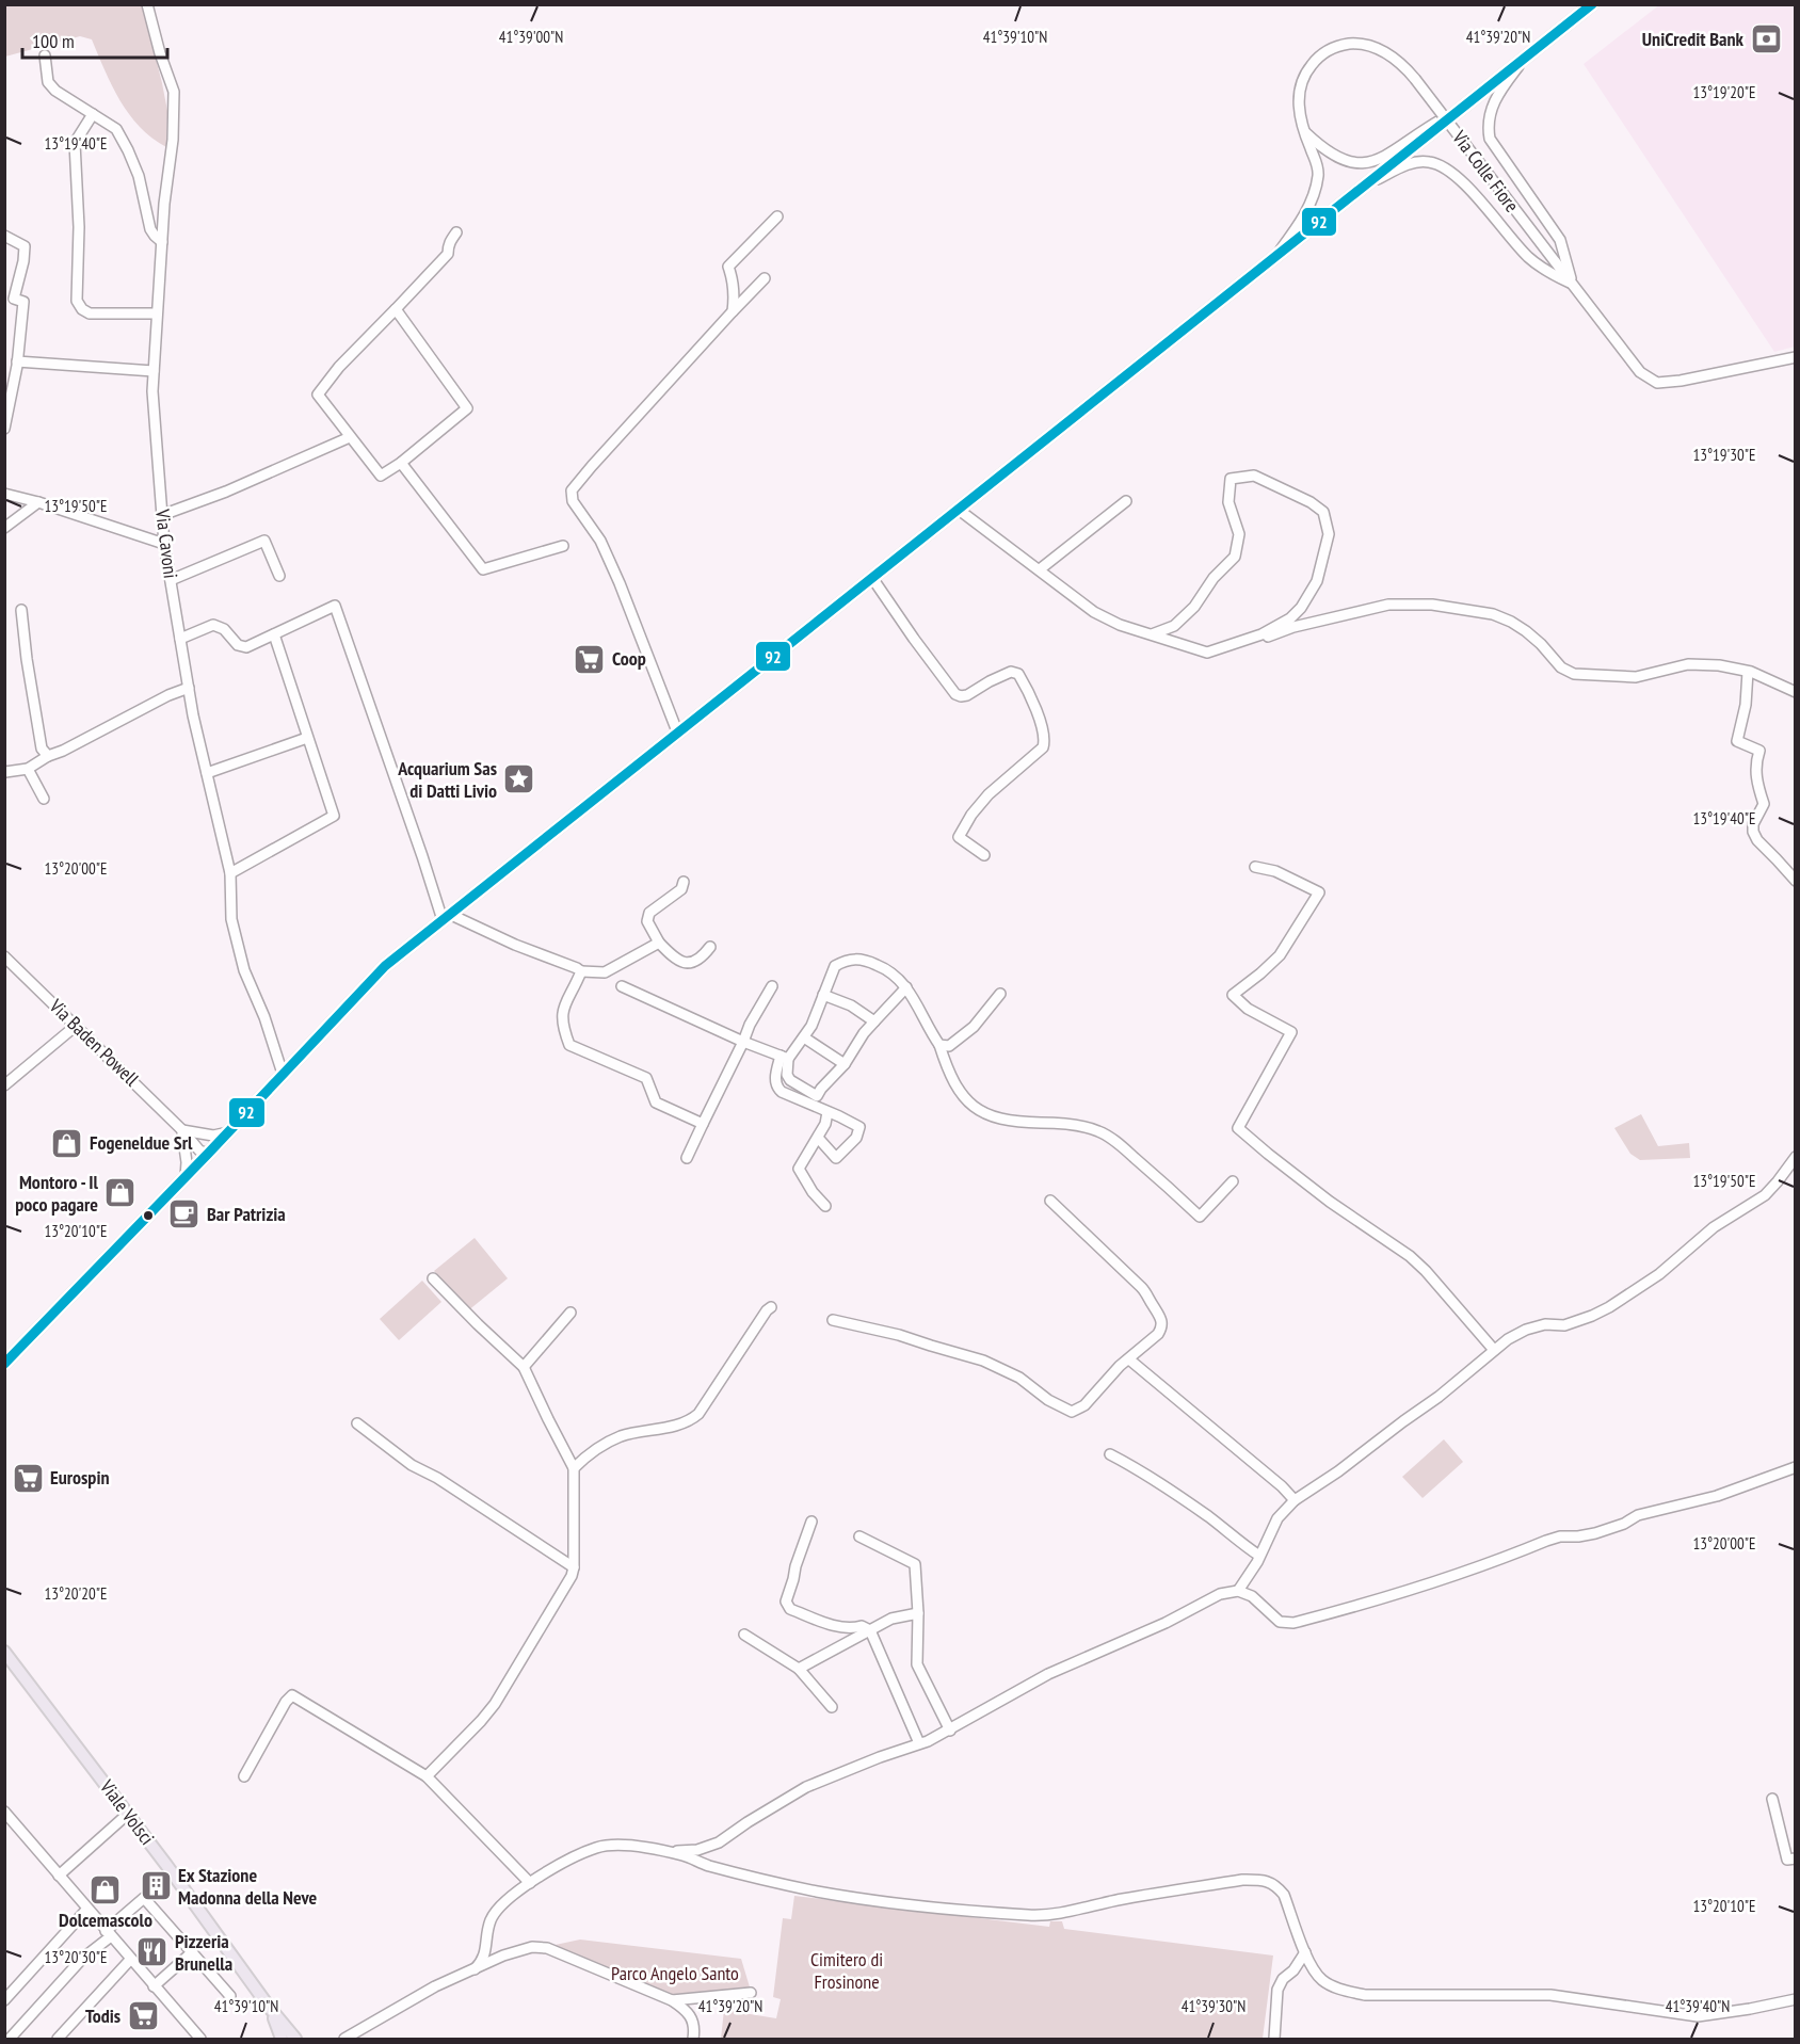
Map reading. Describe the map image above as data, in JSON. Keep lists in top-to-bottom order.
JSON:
{
  "streets": {
    "main road": ["Viale Volsci"],
    "street": ["Via Colle Fiore", "Via Cavoni", "Via Baden Powell"]
  },
  "parks": ["Cimitero di Frosinone", "Parco Angelo Santo"],
  "places": {
    "bank": ["UniCredit Bank"],
    "supermarket": ["Coop", "Eurospin", "Todis"],
    "place": ["Acquarium Sas di Datti Livio"],
    "shop": ["Fogeneldue Srl", "Montoro - Il poco pagare", "Dolcemascolo"],
    "cafe": ["Bar Patrizia"],
    "building": ["Ex Stazione Madonna della Neve"],
    "restaurant": ["Pizzeria Brunella"]
  },
  "lines": ["transit line 92"],
  "scale_bar": "100 m",
  "coordinates": [
    "41°39'00\"N",
    "41°39'10\"N",
    "41°39'20\"N",
    "13°19'20\"E",
    "13°19'40\"E",
    "13°19'30\"E",
    "13°19'50\"E",
    "13°20'00\"E",
    "13°20'10\"E",
    "13°20'20\"E",
    "13°20'30\"E",
    "41°39'30\"N",
    "41°39'40\"N"
  ]
}
